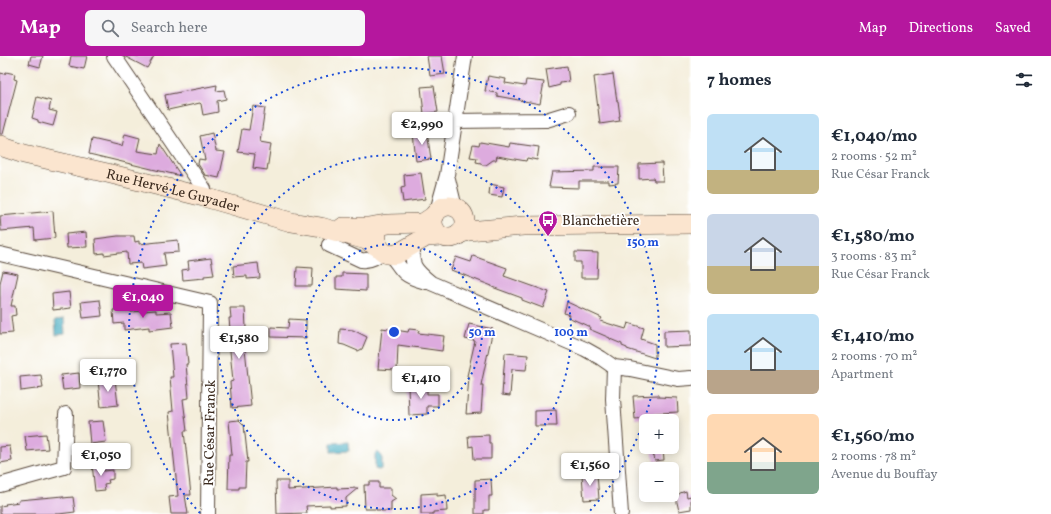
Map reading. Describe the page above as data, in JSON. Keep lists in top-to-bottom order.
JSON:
{
  "streets": {
    "street": ["Rue Hervé Le Guyader", "Rue César Franck"]
  },
  "places": {
    "bus stop": ["Blanchetière"]
  },
  "page": {
    "header": "Map",
    "search": "Search here",
    "nav": ["Map", "Directions", "Saved"],
    "heading": "7 homes",
    "list": [
      {
        "name": "€1,040/mo",
        "note": "2 rooms · 52 m² · Rue César Franck"
      },
      {
        "name": "€1,580/mo",
        "note": "3 rooms · 83 m² · Rue César Franck"
      },
      {
        "name": "€1,410/mo",
        "note": "2 rooms · 70 m² · Apartment"
      },
      {
        "name": "€1,560/mo",
        "note": "2 rooms · 78 m² · Avenue du Bouffay"
      }
    ],
    "price": [
      "€2,990",
      "€1,040",
      "€1,580",
      "€1,770",
      "€1,410",
      "€1,050",
      "€1,560"
    ],
    "map_buttons": ["+", "−"]
  },
  "rings": ["150 m", "50 m", "100 m"]
}
